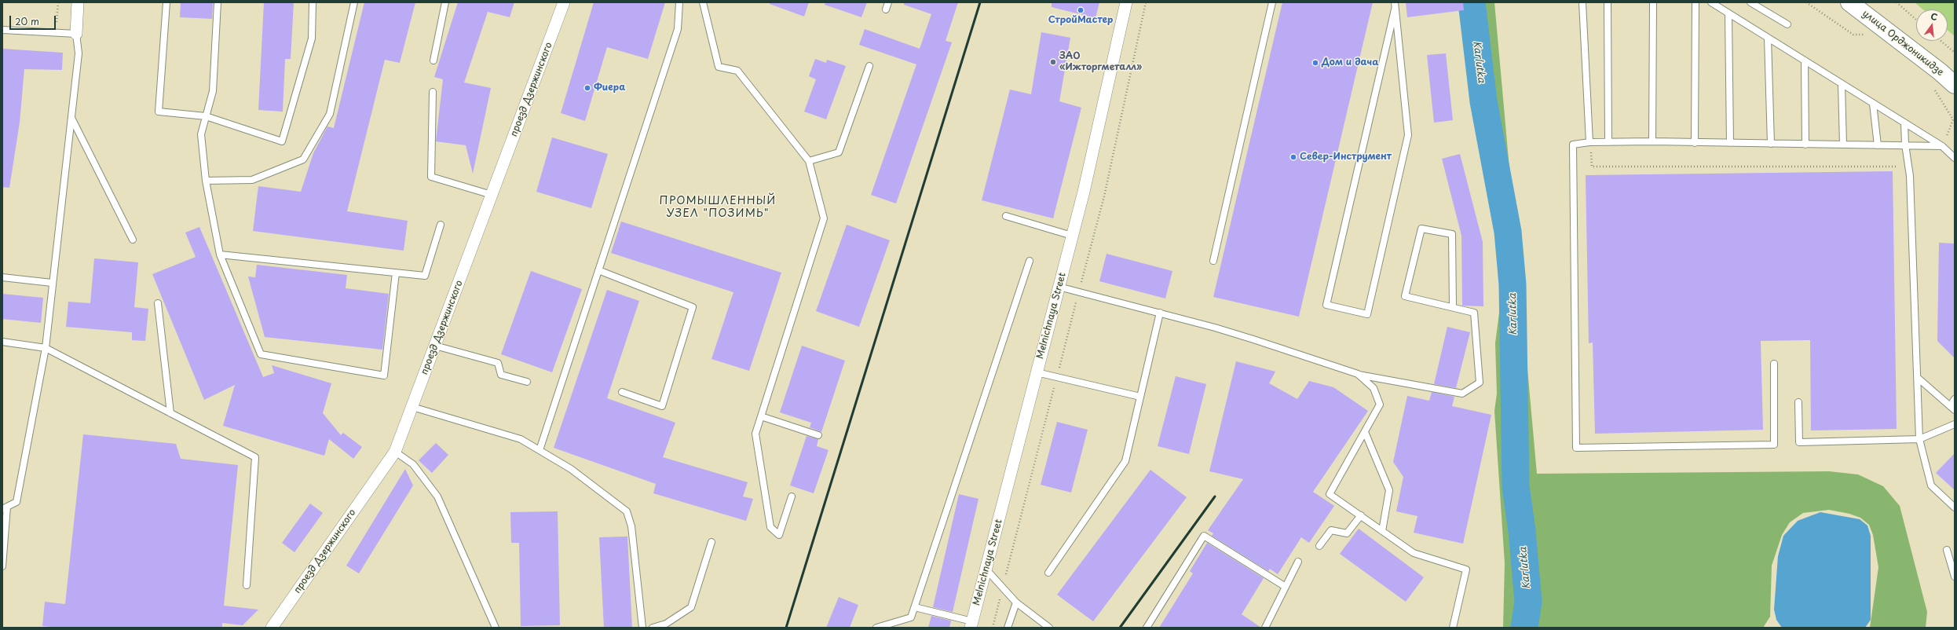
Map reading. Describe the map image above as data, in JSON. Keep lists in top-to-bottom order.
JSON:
{
  "streets": {
    "main road": ["улица Орджоникидзе"],
    "street": ["проезд Дзержинского", "Melnichnaya Street"]
  },
  "districts": ["ПРОМЫШЛЕННЫЙ УЗЕЛ \"ПОЗИМЬ\""],
  "water": ["Karlutka"],
  "places": [
    "СтройМастер",
    "ЗАО «Ижторгметалл»",
    "Дом и дача",
    "Фиера",
    "Север-Инструмент"
  ],
  "scale_bar": "20 m",
  "north": "top"
}
